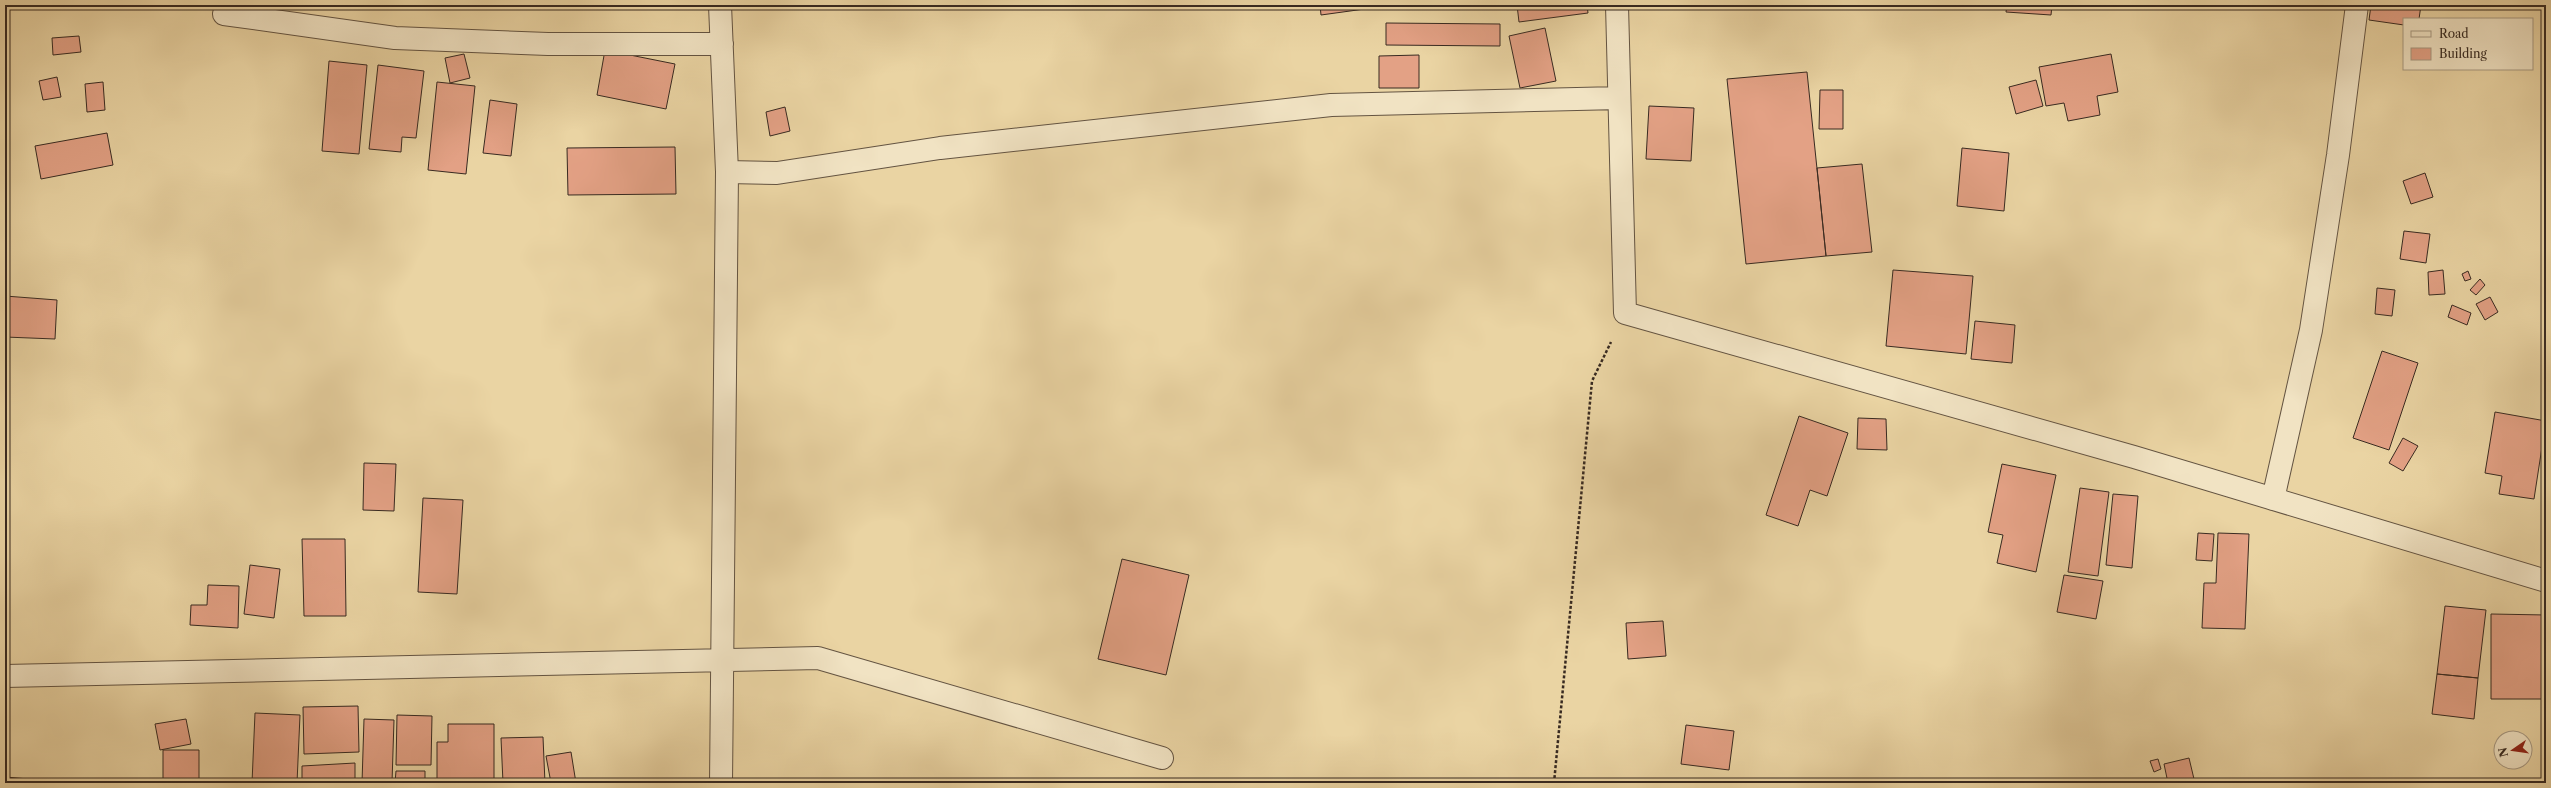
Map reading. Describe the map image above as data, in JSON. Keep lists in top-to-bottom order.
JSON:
{
  "legend": ["Road", "Building"],
  "north": "left"
}
